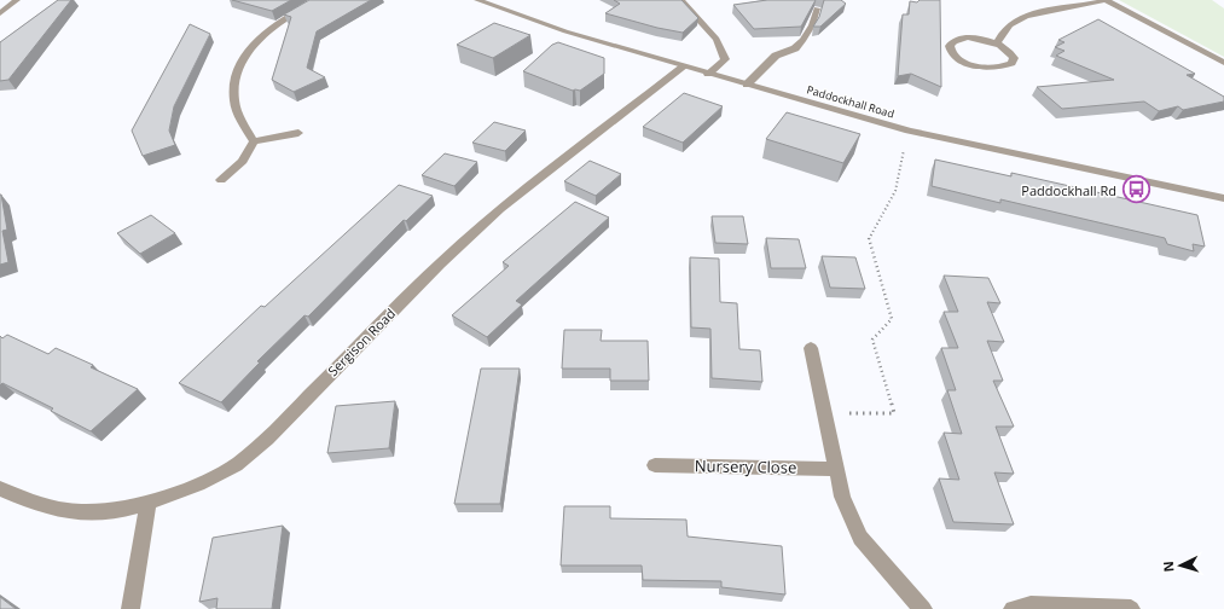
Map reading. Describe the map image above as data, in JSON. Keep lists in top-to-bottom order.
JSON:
{
  "streets": {
    "street": ["Paddockhall Road", "Sergison Road", "Nursery Close"]
  },
  "crossings": [
    ["Paddockhall Road", "Sergison Road"]
  ],
  "places": {
    "bus stop": ["Paddockhall Rd"]
  },
  "north": "left"
}
